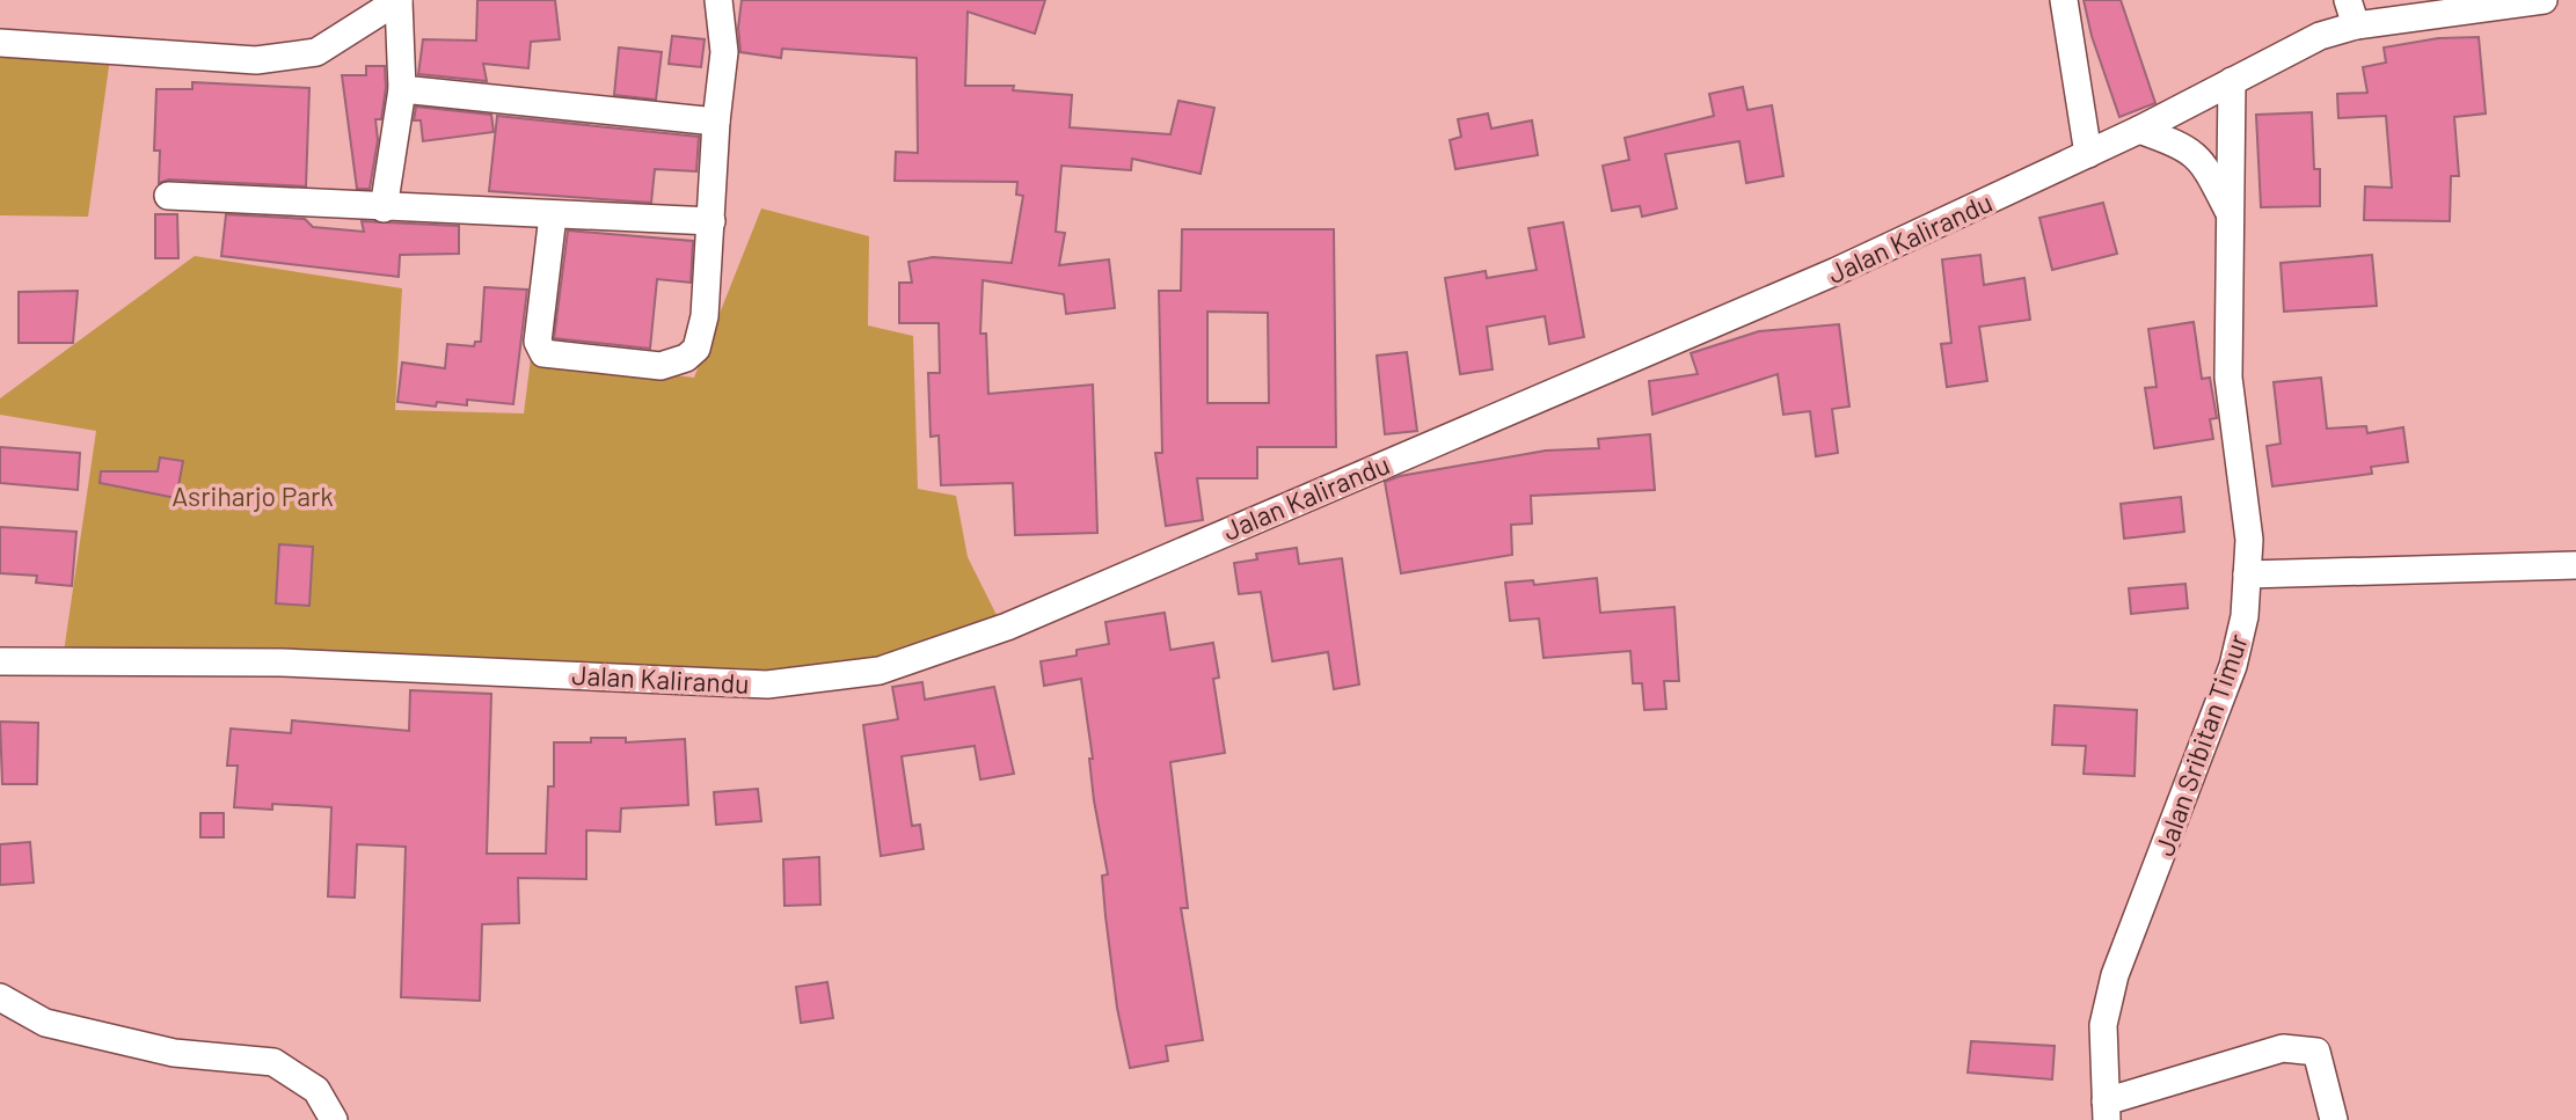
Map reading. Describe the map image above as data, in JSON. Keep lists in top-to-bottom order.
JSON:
{
  "streets": {
    "street": ["Jalan Kalirandu", "Jalan Sribitan Timur"]
  },
  "crossings": [
    ["Jalan Kalirandu", "Jalan Sribitan Timur"]
  ],
  "parks": ["Asriharjo Park"]
}
